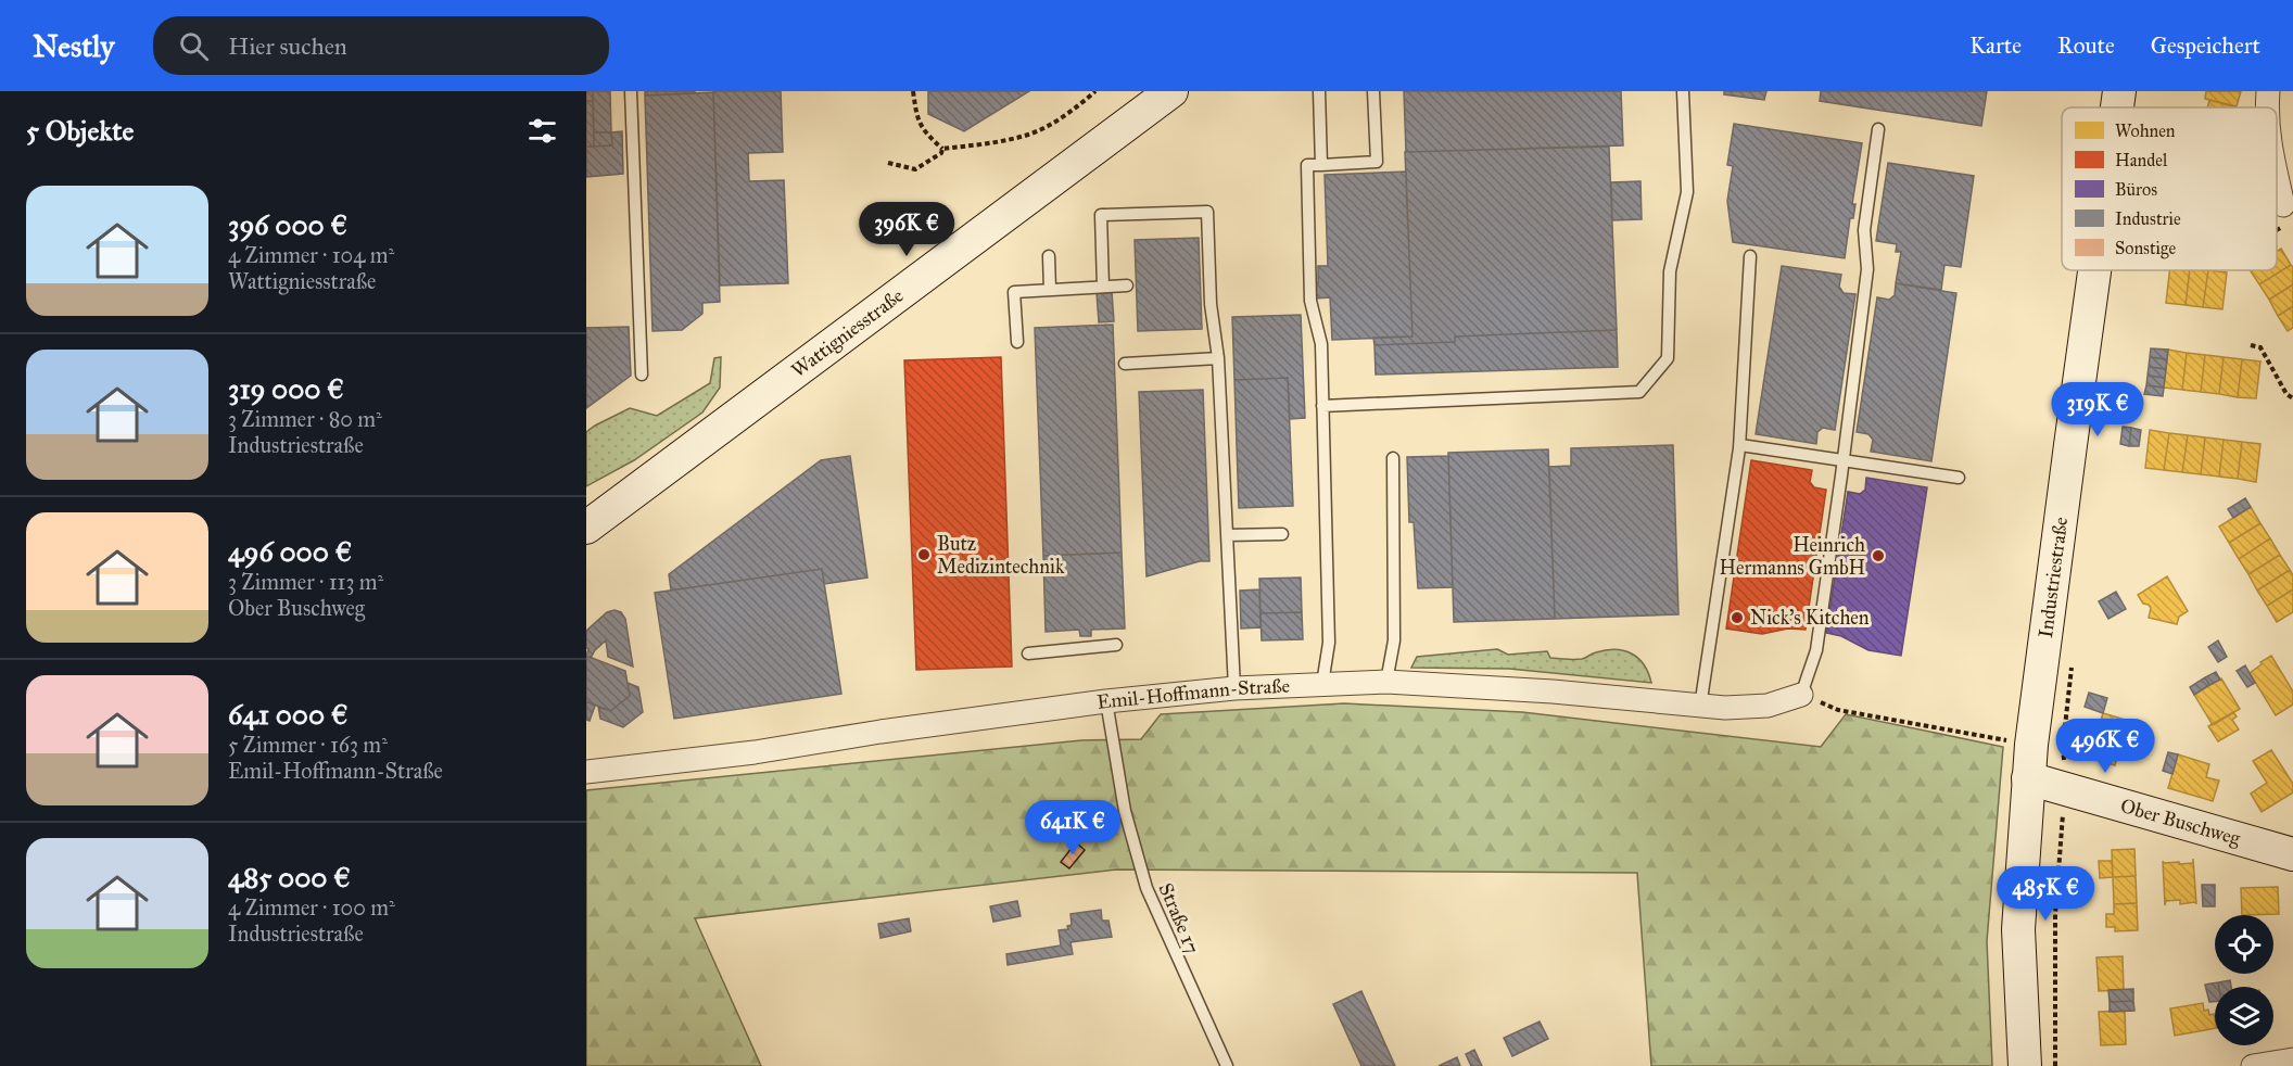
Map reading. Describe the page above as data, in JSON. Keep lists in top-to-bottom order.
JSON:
{
  "streets": {
    "main road": ["Wattigniesstraße", "Industriestraße", "Ober Buschweg"],
    "street": ["Emil-Hoffmann-Straße"],
    "lane": ["Straße 17"]
  },
  "crossings": [
    ["Industriestraße", "Ober Buschweg"],
    ["Emil-Hoffmann-Straße", "Straße 17"]
  ],
  "places": ["Butz Medizintechnik", "Heinrich Hermanns GmbH", "Nick's Kitchen"],
  "legend": [
    "Wohnen",
    "Handel",
    "Büros",
    "Industrie",
    "Sonstige"
  ],
  "page": {
    "header": "Nestly",
    "search": "Hier suchen",
    "nav": ["Karte", "Route", "Gespeichert"],
    "heading": "5 Objekte",
    "list": [
      {
        "name": "396 000 €",
        "note": "4 Zimmer · 104 m² · Wattigniesstraße"
      },
      {
        "name": "319 000 €",
        "note": "3 Zimmer · 80 m² · Industriestraße"
      },
      {
        "name": "496 000 €",
        "note": "3 Zimmer · 113 m² · Ober Buschweg"
      },
      {
        "name": "641 000 €",
        "note": "5 Zimmer · 163 m² · Emil-Hoffmann-Straße"
      },
      {
        "name": "485 000 €",
        "note": "4 Zimmer · 100 m² · Industriestraße"
      }
    ],
    "price": [
      "396K €",
      "319K €",
      "496K €",
      "641K €",
      "485K €"
    ]
  }
}
